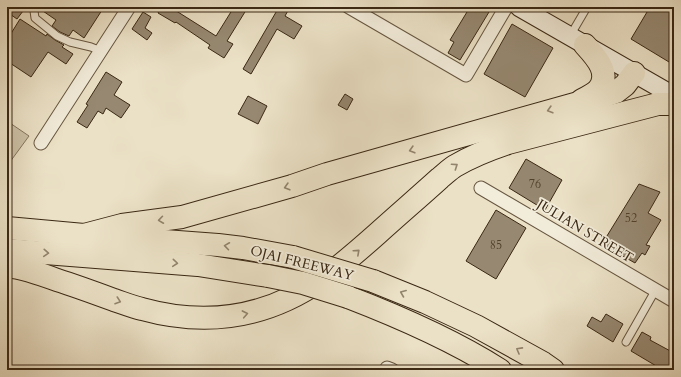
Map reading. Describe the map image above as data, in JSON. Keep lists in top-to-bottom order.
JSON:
{
  "streets": {
    "highway": ["OJAI FREEWAY"],
    "street": ["JULIAN STREET"]
  },
  "house_numbers": ["76", "52", "85"]
}
